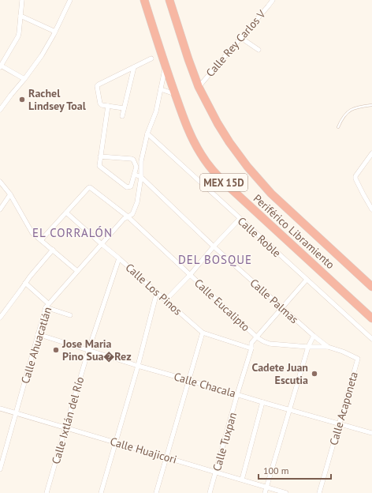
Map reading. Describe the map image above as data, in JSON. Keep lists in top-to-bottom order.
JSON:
{
  "streets": {
    "highway": ["MEX 15D", "Periférico Libramiento"],
    "street": [
      "Calle Rey Carlos V",
      "Calle Roble",
      "Calle Los Pinos",
      "Calle Palmas",
      "Calle Eucalipto",
      "Calle Ahuacatlán",
      "Calle Chacala",
      "Calle Acaponeta",
      "Calle Ixtlán del Río",
      "Calle Tuxpan",
      "Calle Huajicori"
    ]
  },
  "crossings": [
    ["Calle Rey Carlos V", "MEX 15D"],
    ["Periférico Libramiento", "Calle Ahuacatlán"],
    ["Calle Roble", "Calle Ahuacatlán"],
    ["Calle Roble", "Calle Tuxpan"],
    ["Calle Los Pinos", "Calle Eucalipto"],
    ["Calle Los Pinos", "Calle Ahuacatlán"],
    ["Calle Los Pinos", "Calle Ixtlán del Río"],
    ["Calle Los Pinos", "Calle Tuxpan"],
    ["Calle Palmas", "Calle Eucalipto"],
    ["Calle Palmas", "Calle Ahuacatlán"],
    ["Calle Palmas", "Calle Acaponeta"],
    ["Calle Palmas", "Calle Tuxpan"],
    ["Calle Eucalipto", "Calle Ahuacatlán"],
    ["Calle Eucalipto", "Calle Tuxpan"],
    ["Calle Ahuacatlán", "Calle Chacala"],
    ["Calle Ahuacatlán", "Calle Huajicori"],
    ["Calle Chacala", "Calle Acaponeta"],
    ["Calle Chacala", "Calle Ixtlán del Río"],
    ["Calle Chacala", "Calle Tuxpan"],
    ["Calle Ixtlán del Río", "Calle Huajicori"],
    ["Calle Tuxpan", "Calle Huajicori"]
  ],
  "districts": ["EL CORRALÓN", "DEL BOSQUE"],
  "places": ["Rachel Lindsey Toal", "Jose Maria Pino Sua�Rez", "Cadete Juan Escutia"],
  "scale_bar": "100 m"
}
